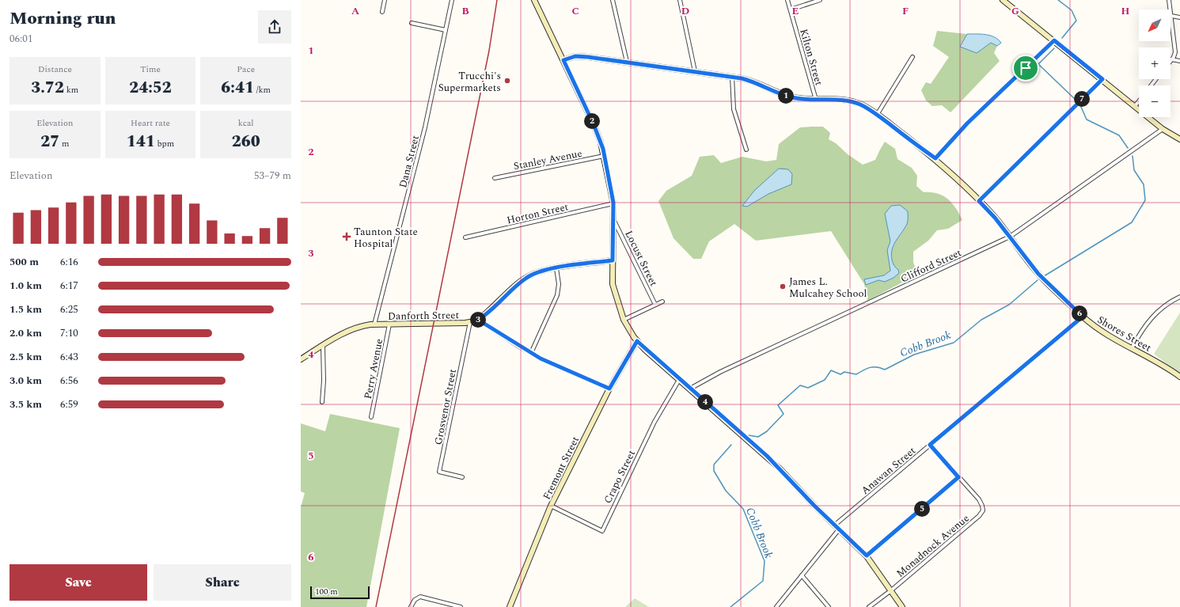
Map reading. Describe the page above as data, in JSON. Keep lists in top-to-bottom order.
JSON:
{
  "streets": {
    "street": [
      "Kilton Street",
      "Stanley Avenue",
      "Dana Street",
      "Horton Street",
      "Locust Street",
      "Clifford Street",
      "Danforth Street",
      "Shores Street",
      "Perry Avenue",
      "Grosvenor Street",
      "Fremont Street",
      "Anawan Street",
      "Crapo Street",
      "Monadnock Avenue"
    ]
  },
  "crossings": [
    ["Kilton Street", "Shores Street"],
    ["Dana Street", "Danforth Street"],
    ["Clifford Street", "Shores Street"],
    ["Danforth Street", "Perry Avenue"],
    ["Danforth Street", "Grosvenor Street"],
    ["Shores Street", "Anawan Street"],
    ["Fremont Street", "Crapo Street"]
  ],
  "water": ["Cobb Brook"],
  "places": {
    "other": ["Trucchi's Supermarkets", "James L. Mulcahey School"],
    "health": ["Taunton State Hospital"]
  },
  "scale_bar": "100 m",
  "north": "bottom left",
  "page": {
    "heading": ["Morning run", "06:01"],
    "map_buttons": ["+", "−"],
    "stats": [
      ["Distance", "3.72 km"],
      ["Time", "24:52"],
      ["Pace", "6:41 /km"],
      ["Elevation", "27 m"],
      ["Heart rate", "141 bpm"],
      ["kcal", "260"]
    ],
    "pins": [
      "1",
      "7",
      "2",
      "6",
      "3",
      "4",
      "5"
    ],
    "chart": ["Elevation", "53–79 m"],
    "list": [
      {
        "name": "500 m",
        "note": "6:16"
      },
      {
        "name": "1.0 km",
        "note": "6:17"
      },
      {
        "name": "1.5 km",
        "note": "6:25"
      },
      {
        "name": "2.0 km",
        "note": "7:10"
      },
      {
        "name": "2.5 km",
        "note": "6:43"
      },
      {
        "name": "3.0 km",
        "note": "6:56"
      },
      {
        "name": "3.5 km",
        "note": "6:59"
      }
    ],
    "buttons": ["Save", "Share"],
    "scale": "100 m"
  },
  "grid": {
    "columns": [
      "A",
      "B",
      "C",
      "D",
      "E",
      "F",
      "G",
      "H"
    ],
    "rows": [
      "1",
      "2",
      "3",
      "4",
      "5",
      "6"
    ]
  }
}
